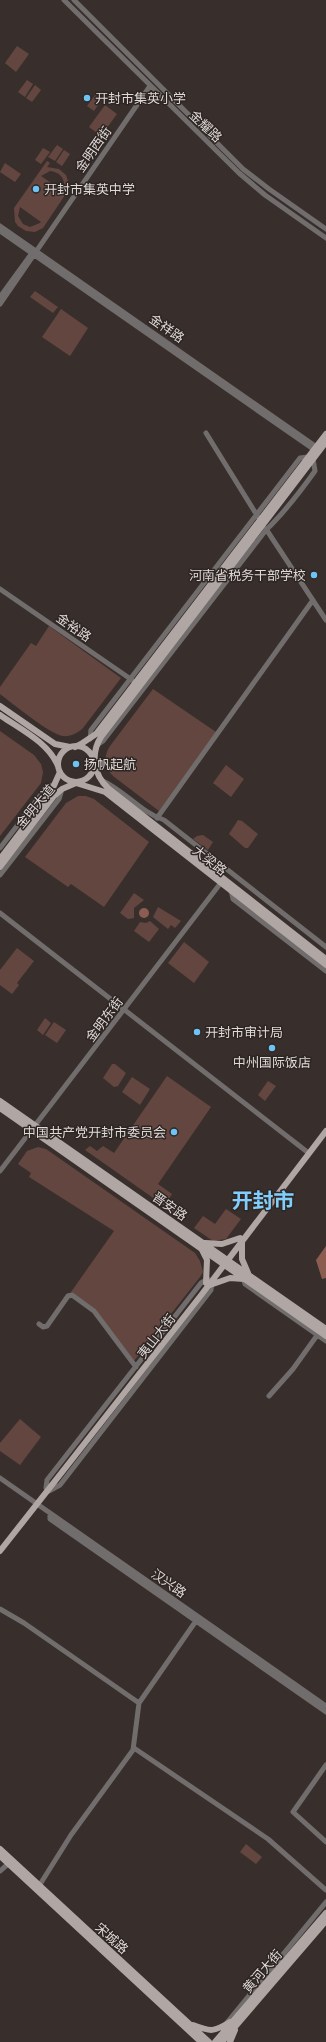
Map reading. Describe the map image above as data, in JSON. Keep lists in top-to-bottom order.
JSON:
{
  "streets": {
    "main road": [
      "金明大道",
      "大梁路",
      "晋安路",
      "夷山大街",
      "宋城路",
      "黄河大街"
    ],
    "street": [
      "金耀路",
      "金明西街",
      "金祥路",
      "金裕路",
      "金明东街",
      "汉兴路"
    ]
  },
  "crossings": [
    ["金耀路", "金明西街"],
    ["金明西街", "金祥路"],
    ["金明大道", "大梁路"],
    ["大梁路", "金明东街"],
    ["金明东街", "晋安路"],
    ["晋安路", "夷山大街"],
    ["夷山大街", "汉兴路"]
  ],
  "districts": ["开封市"],
  "places": [
    "开封市集英小学",
    "开封市集英中学",
    "河南省税务干部学校",
    "扬帆起航",
    "开封市审计局",
    "中州国际饭店",
    "中国共产党开封市委员会"
  ]
}
